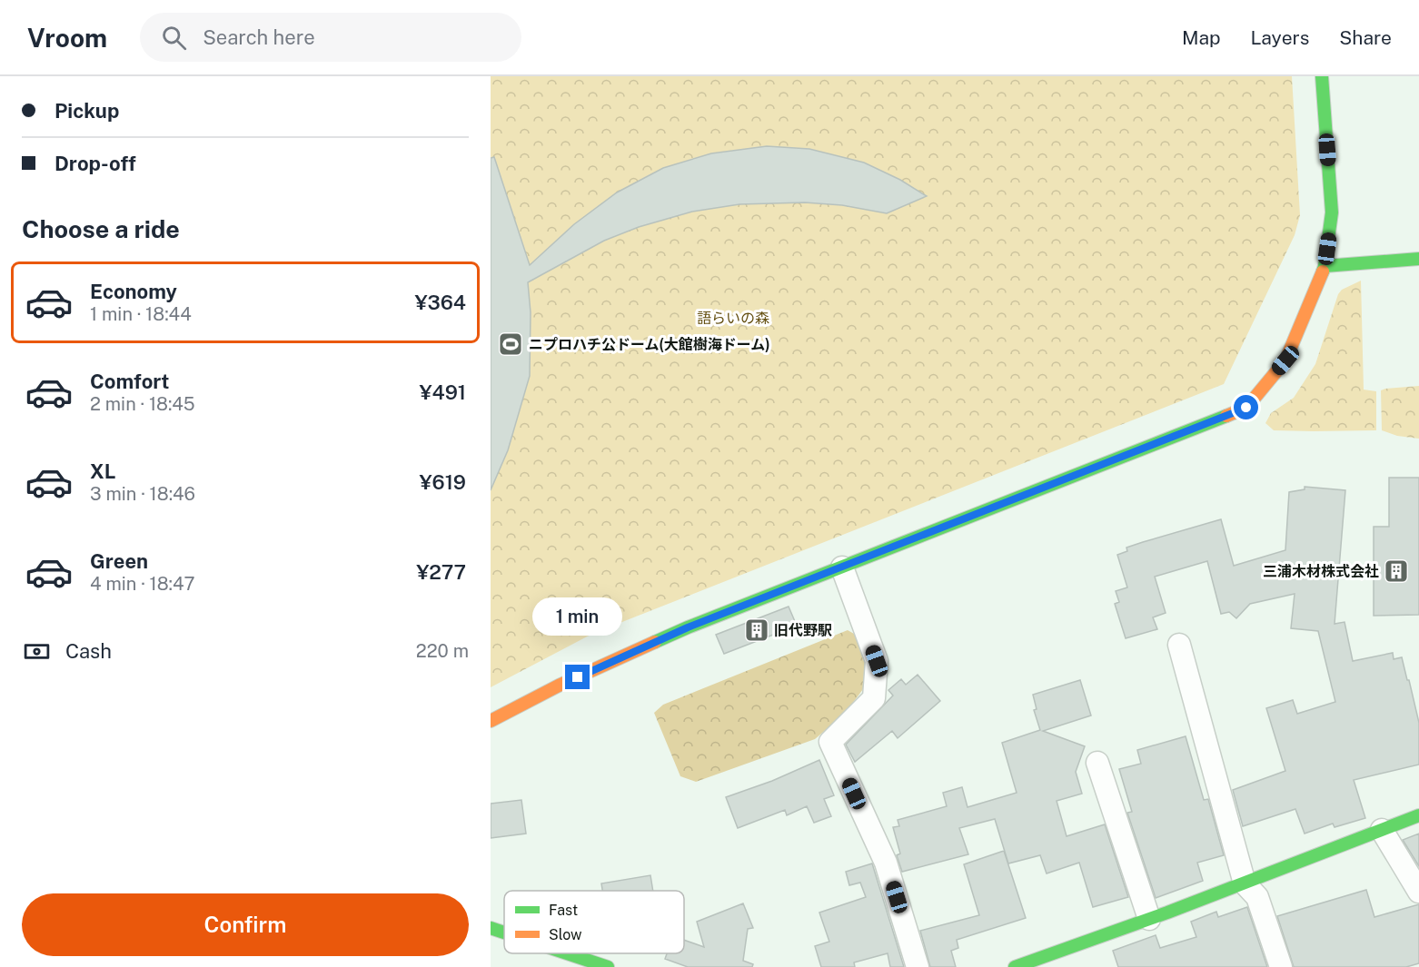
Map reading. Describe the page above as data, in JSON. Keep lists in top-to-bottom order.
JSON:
{
  "parks": ["語らいの森"],
  "places": {
    "sports": ["ニプロハチ公ドーム(大館樹海ドーム)"],
    "building": ["三浦木材株式会社", "旧代野駅"]
  },
  "legend": ["Fast", "Slow"],
  "page": {
    "header": "Vroom",
    "search": "Search here",
    "nav": ["Map", "Layers", "Share"],
    "banner": ["Pickup", "Drop-off"],
    "heading": "Choose a ride",
    "list": [
      {
        "name": "Economy",
        "note": "1 min · 18:44",
        "value": "¥364"
      },
      {
        "name": "Comfort",
        "note": "2 min · 18:45",
        "value": "¥491"
      },
      {
        "name": "XL",
        "note": "3 min · 18:46",
        "value": "¥619"
      },
      {
        "name": "Green",
        "note": "4 min · 18:47",
        "value": "¥277"
      }
    ],
    "bubble": "1 min",
    "pay": ["Cash", "220 m"],
    "buttons": "Confirm"
  }
}
